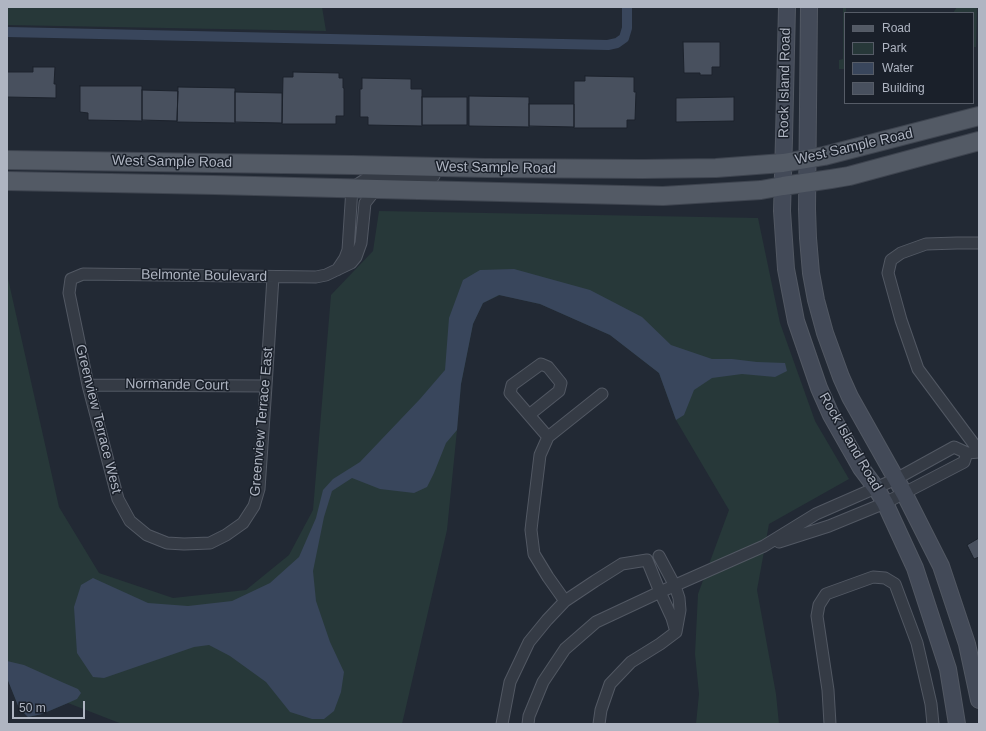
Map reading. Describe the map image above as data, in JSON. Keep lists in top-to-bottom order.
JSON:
{
  "streets": {
    "main road": ["Rock Island Road", "West Sample Road"],
    "street": [
      "Belmonte Boulevard",
      "Normande Court",
      "Greenview Terrace West",
      "Greenview Terrace East"
    ]
  },
  "crossings": [
    ["Rock Island Road", "West Sample Road"],
    ["West Sample Road", "Belmonte Boulevard"],
    ["Belmonte Boulevard", "Greenview Terrace West"],
    ["Belmonte Boulevard", "Greenview Terrace East"],
    ["Normande Court", "Greenview Terrace West"],
    ["Normande Court", "Greenview Terrace East"],
    ["Greenview Terrace West", "Greenview Terrace East"]
  ],
  "legend": [
    "Road",
    "Park",
    "Water",
    "Building"
  ],
  "scale_bar": "50 m"
}
